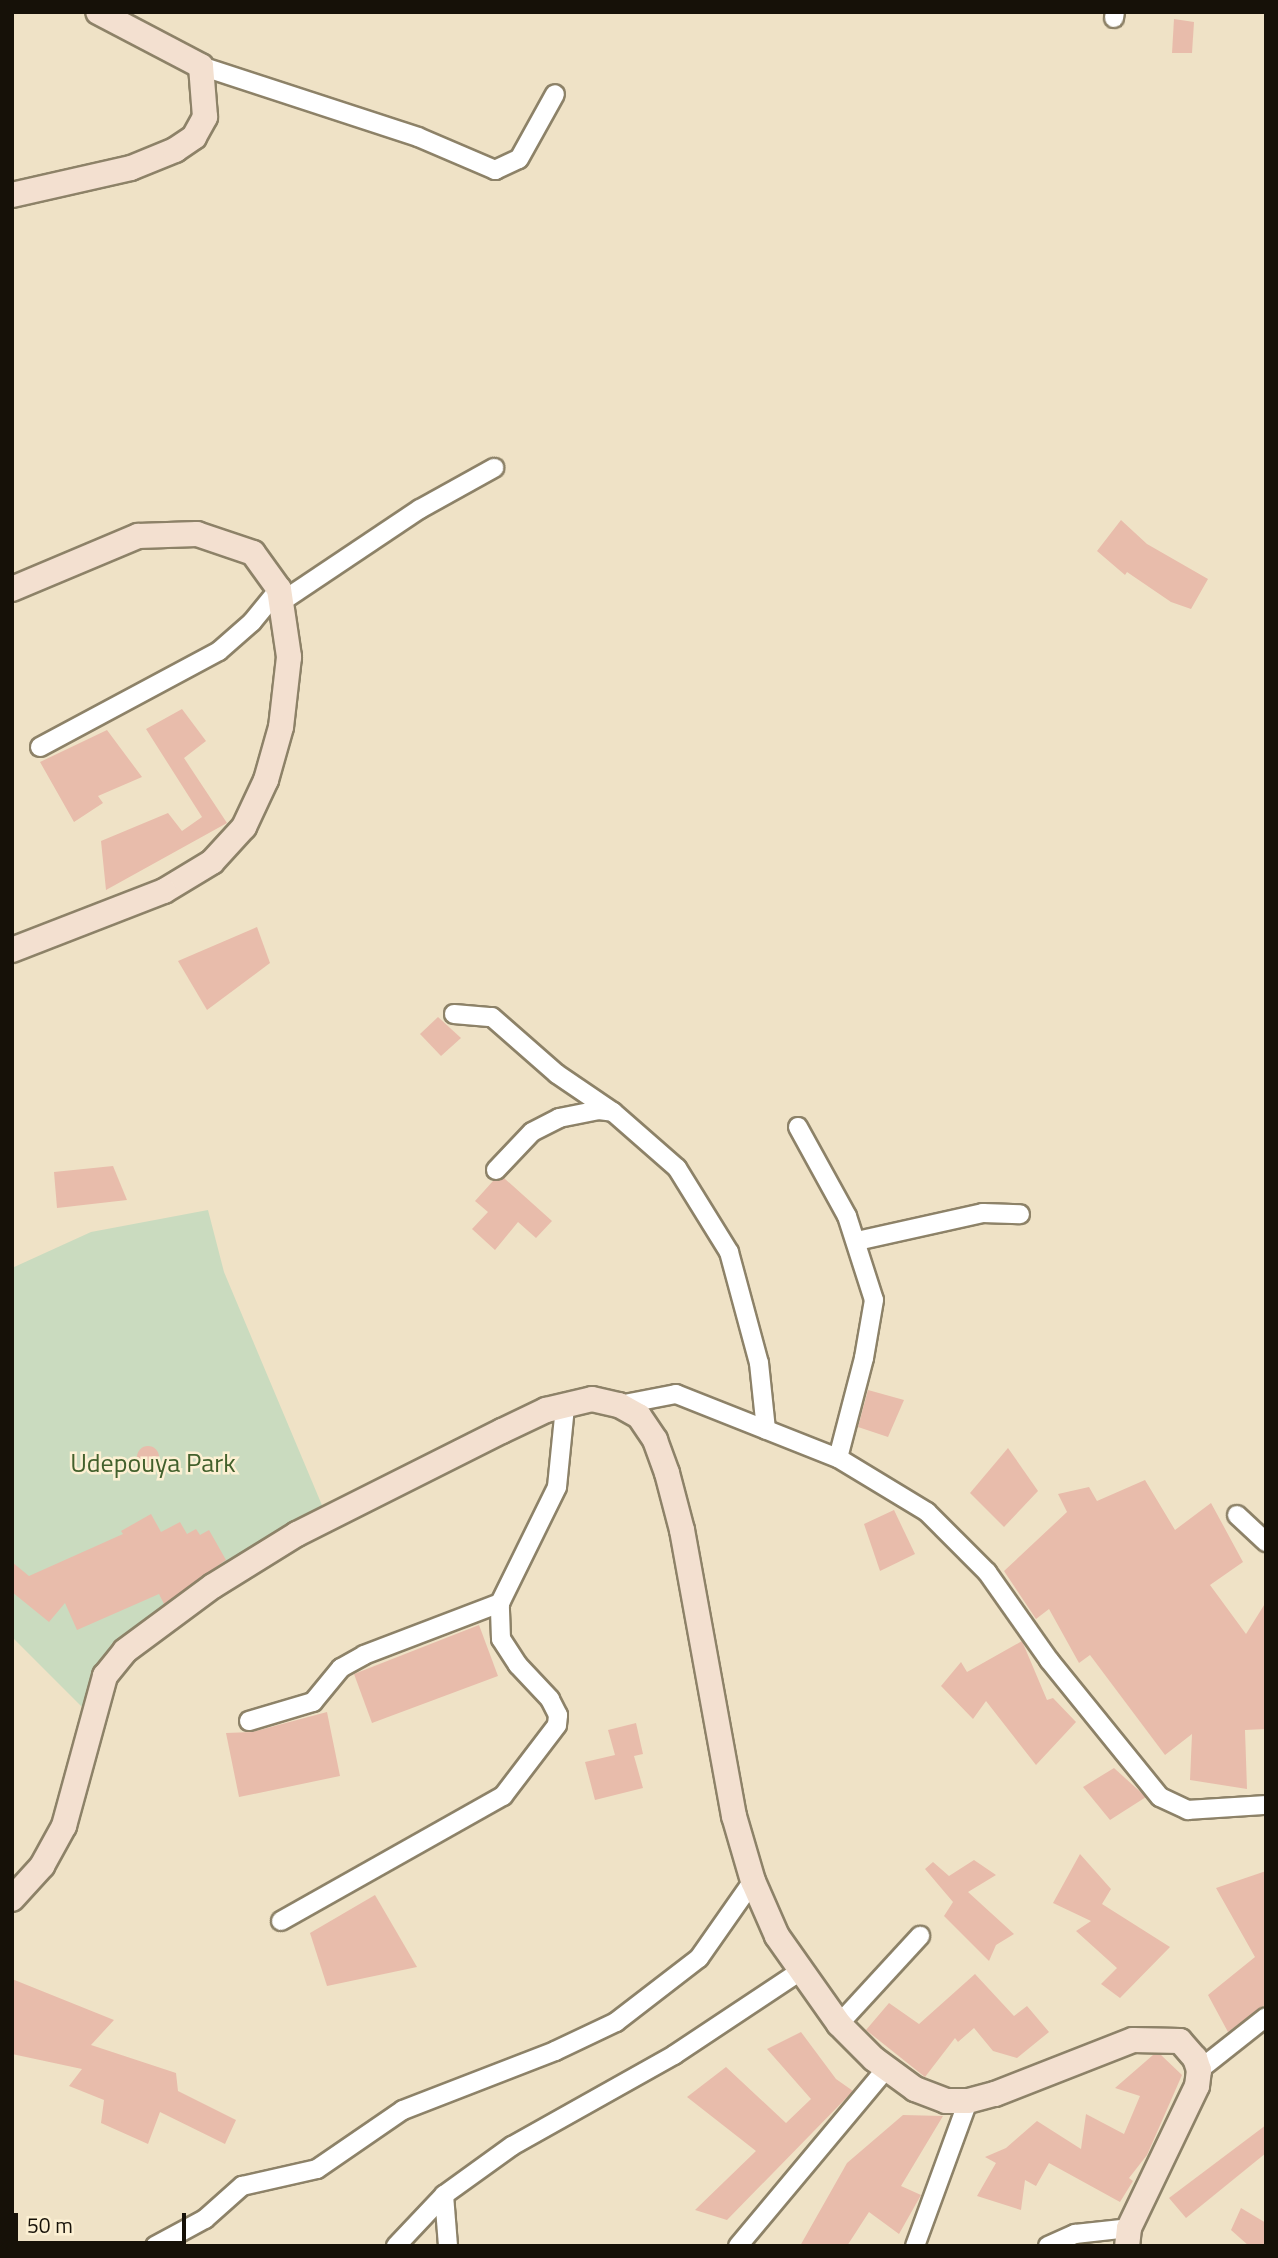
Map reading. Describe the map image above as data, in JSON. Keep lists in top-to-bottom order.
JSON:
{
  "parks": ["Udepouya Park"],
  "scale_bar": "50 m"
}
